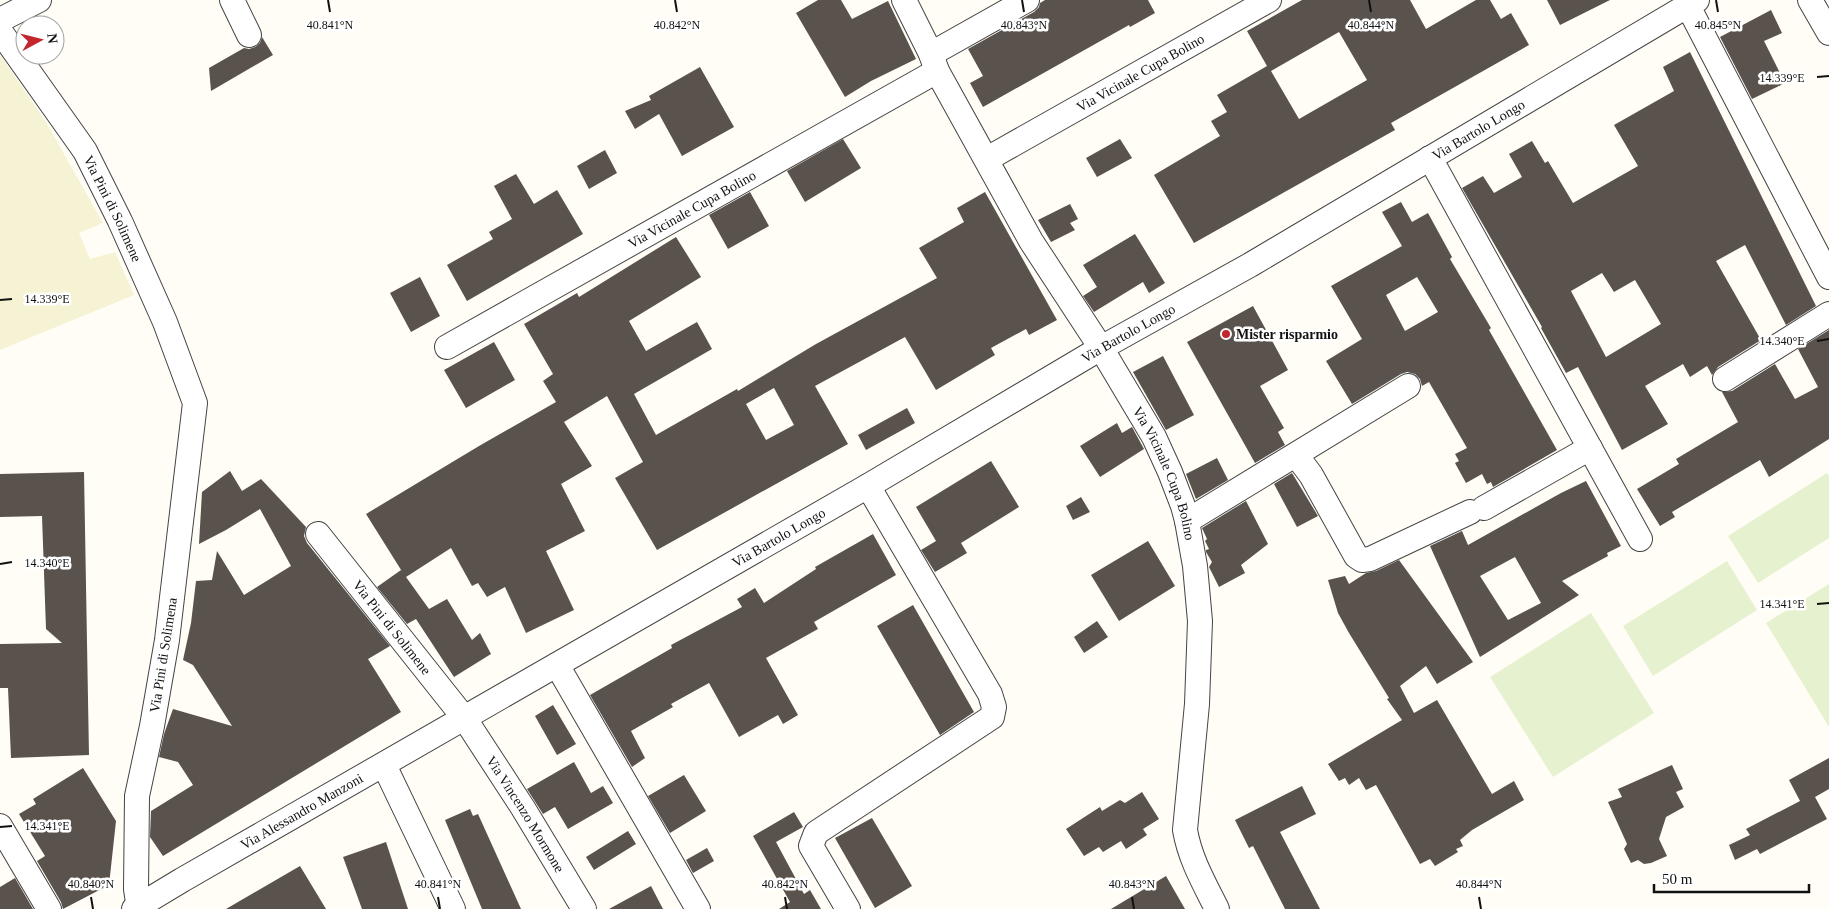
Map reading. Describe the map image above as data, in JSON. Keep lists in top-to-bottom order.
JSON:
{
  "streets": {
    "street": [
      "Via Vicinale Cupa Bolino",
      "Via Bartolo Longo",
      "Via Pini di Solimene",
      "Via Pini di Solimena",
      "Via Alessandro Manzoni",
      "Via Vincenzo Mormone"
    ]
  },
  "crossings": [
    ["Via Vicinale Cupa Bolino", "Via Bartolo Longo"],
    ["Via Bartolo Longo", "Via Pini di Solimene"],
    ["Via Bartolo Longo", "Via Alessandro Manzoni"],
    ["Via Bartolo Longo", "Via Vincenzo Mormone"],
    ["Via Pini di Solimene", "Via Pini di Solimena"],
    ["Via Pini di Solimene", "Via Alessandro Manzoni"],
    ["Via Pini di Solimene", "Via Vincenzo Mormone"],
    ["Via Pini di Solimena", "Via Alessandro Manzoni"],
    ["Via Alessandro Manzoni", "Via Vincenzo Mormone"]
  ],
  "places": ["Mister risparmio"],
  "scale_bar": "50 m",
  "north": "right",
  "coordinates": [
    "40.841°N",
    "40.842°N",
    "40.843°N",
    "40.844°N",
    "40.845°N",
    "14.339°E",
    "14.340°E",
    "14.341°E",
    "40.840°N"
  ]
}
